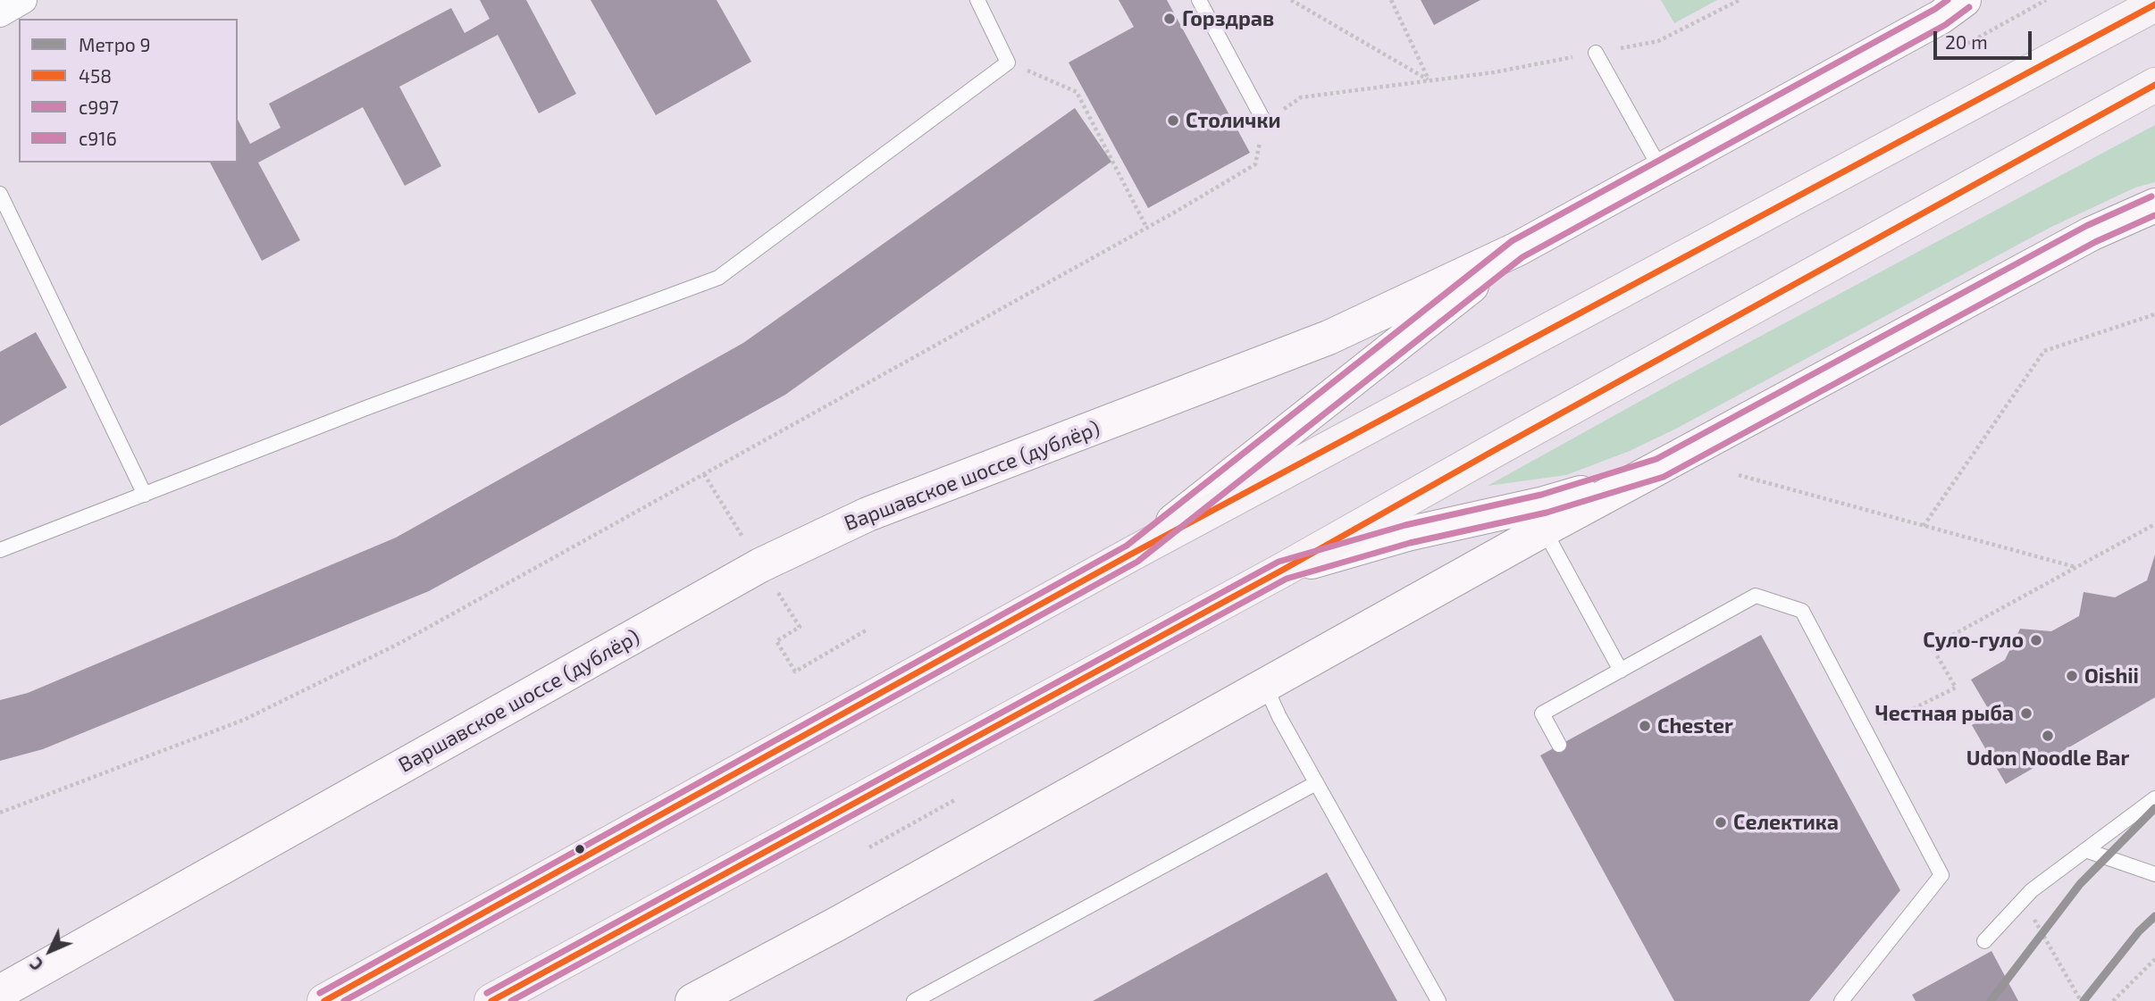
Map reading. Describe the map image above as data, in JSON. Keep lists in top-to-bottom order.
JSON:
{
  "streets": {
    "main road": ["Варшавское шоссе (дублёр)"]
  },
  "places": [
    "Горздрав",
    "Столички",
    "Суло-гуло",
    "Oishii",
    "Честная рыба",
    "Chester",
    "Udon Noodle Bar",
    "Селектика"
  ],
  "lines": [
    "transit line с916",
    "transit line 458",
    "transit line с997",
    "metro line 9"
  ],
  "legend": [
    "Метро 9",
    "458",
    "с997",
    "с916"
  ],
  "scale_bar": "20 m",
  "north": "bottom left"
}
